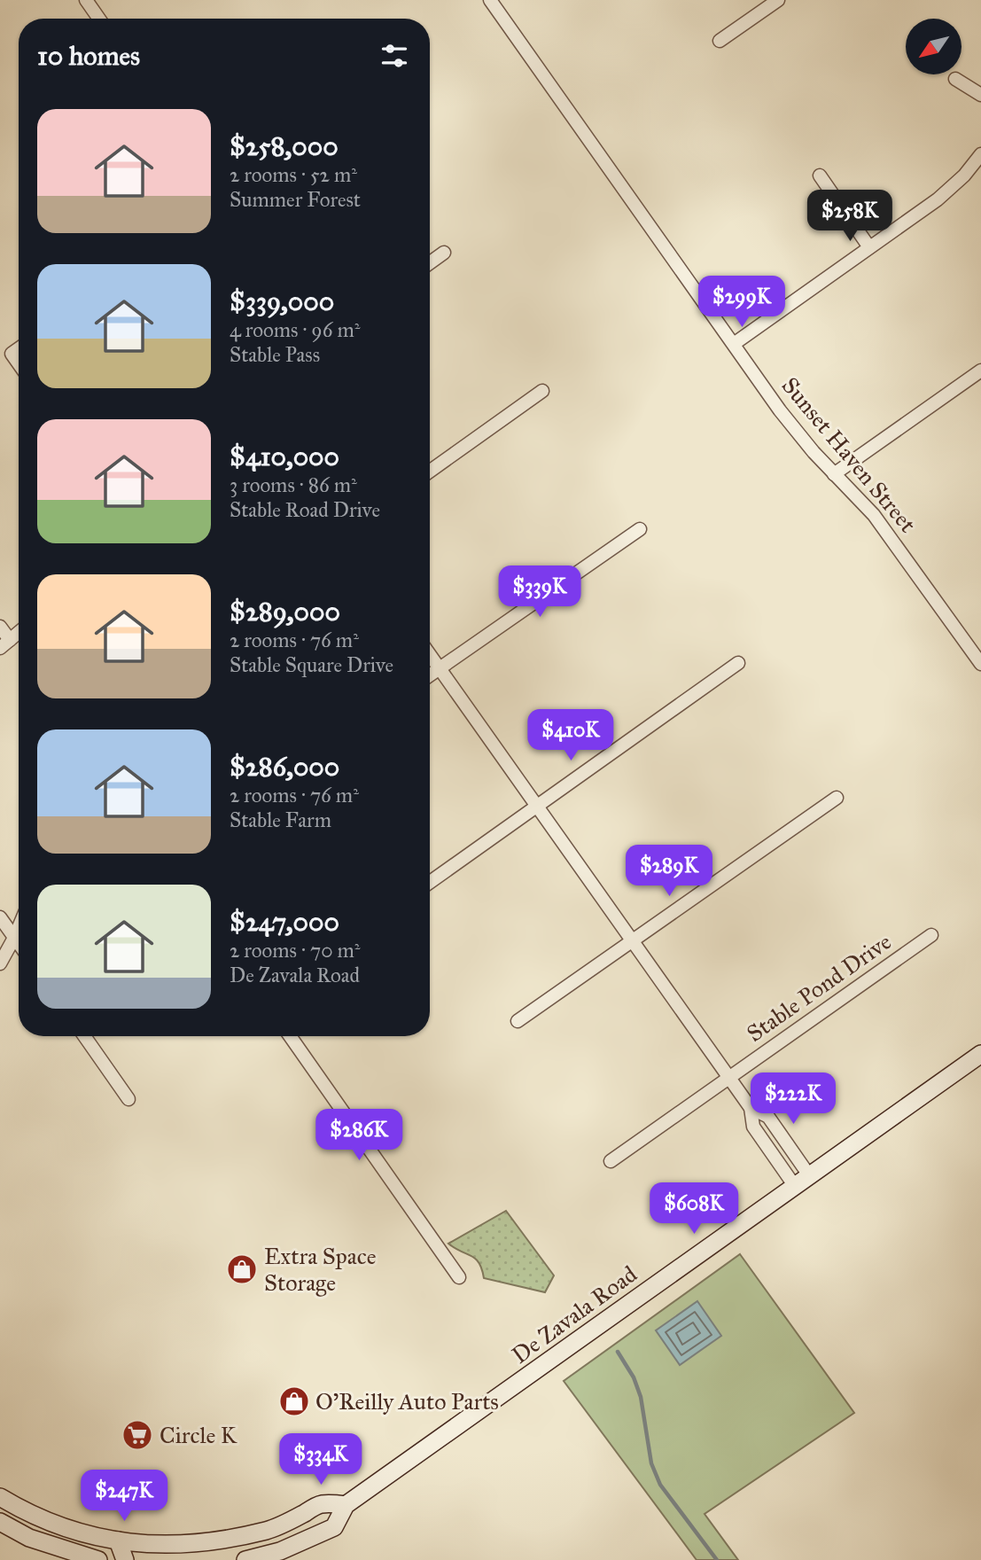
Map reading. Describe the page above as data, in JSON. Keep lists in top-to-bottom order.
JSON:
{
  "streets": {
    "main road": ["De Zavala Road"],
    "street": ["Sunset Haven Street", "Stable Pond Drive"]
  },
  "places": {
    "shop": ["Extra Space Storage", "O'Reilly Auto Parts"],
    "supermarket": ["Circle K"]
  },
  "north": "bottom left",
  "page": {
    "heading": "10 homes",
    "list": [
      {
        "name": "$258,000",
        "note": "2 rooms · 52 m² · Summer Forest"
      },
      {
        "name": "$339,000",
        "note": "4 rooms · 96 m² · Stable Pass"
      },
      {
        "name": "$410,000",
        "note": "3 rooms · 86 m² · Stable Road Drive"
      },
      {
        "name": "$289,000",
        "note": "2 rooms · 76 m² · Stable Square Drive"
      },
      {
        "name": "$286,000",
        "note": "2 rooms · 76 m² · Stable Farm"
      },
      {
        "name": "$247,000",
        "note": "2 rooms · 70 m² · De Zavala Road"
      }
    ],
    "price": [
      "$258K",
      "$299K",
      "$339K",
      "$410K",
      "$289K",
      "$222K",
      "$286K",
      "$608K",
      "$334K",
      "$247K"
    ]
  }
}
